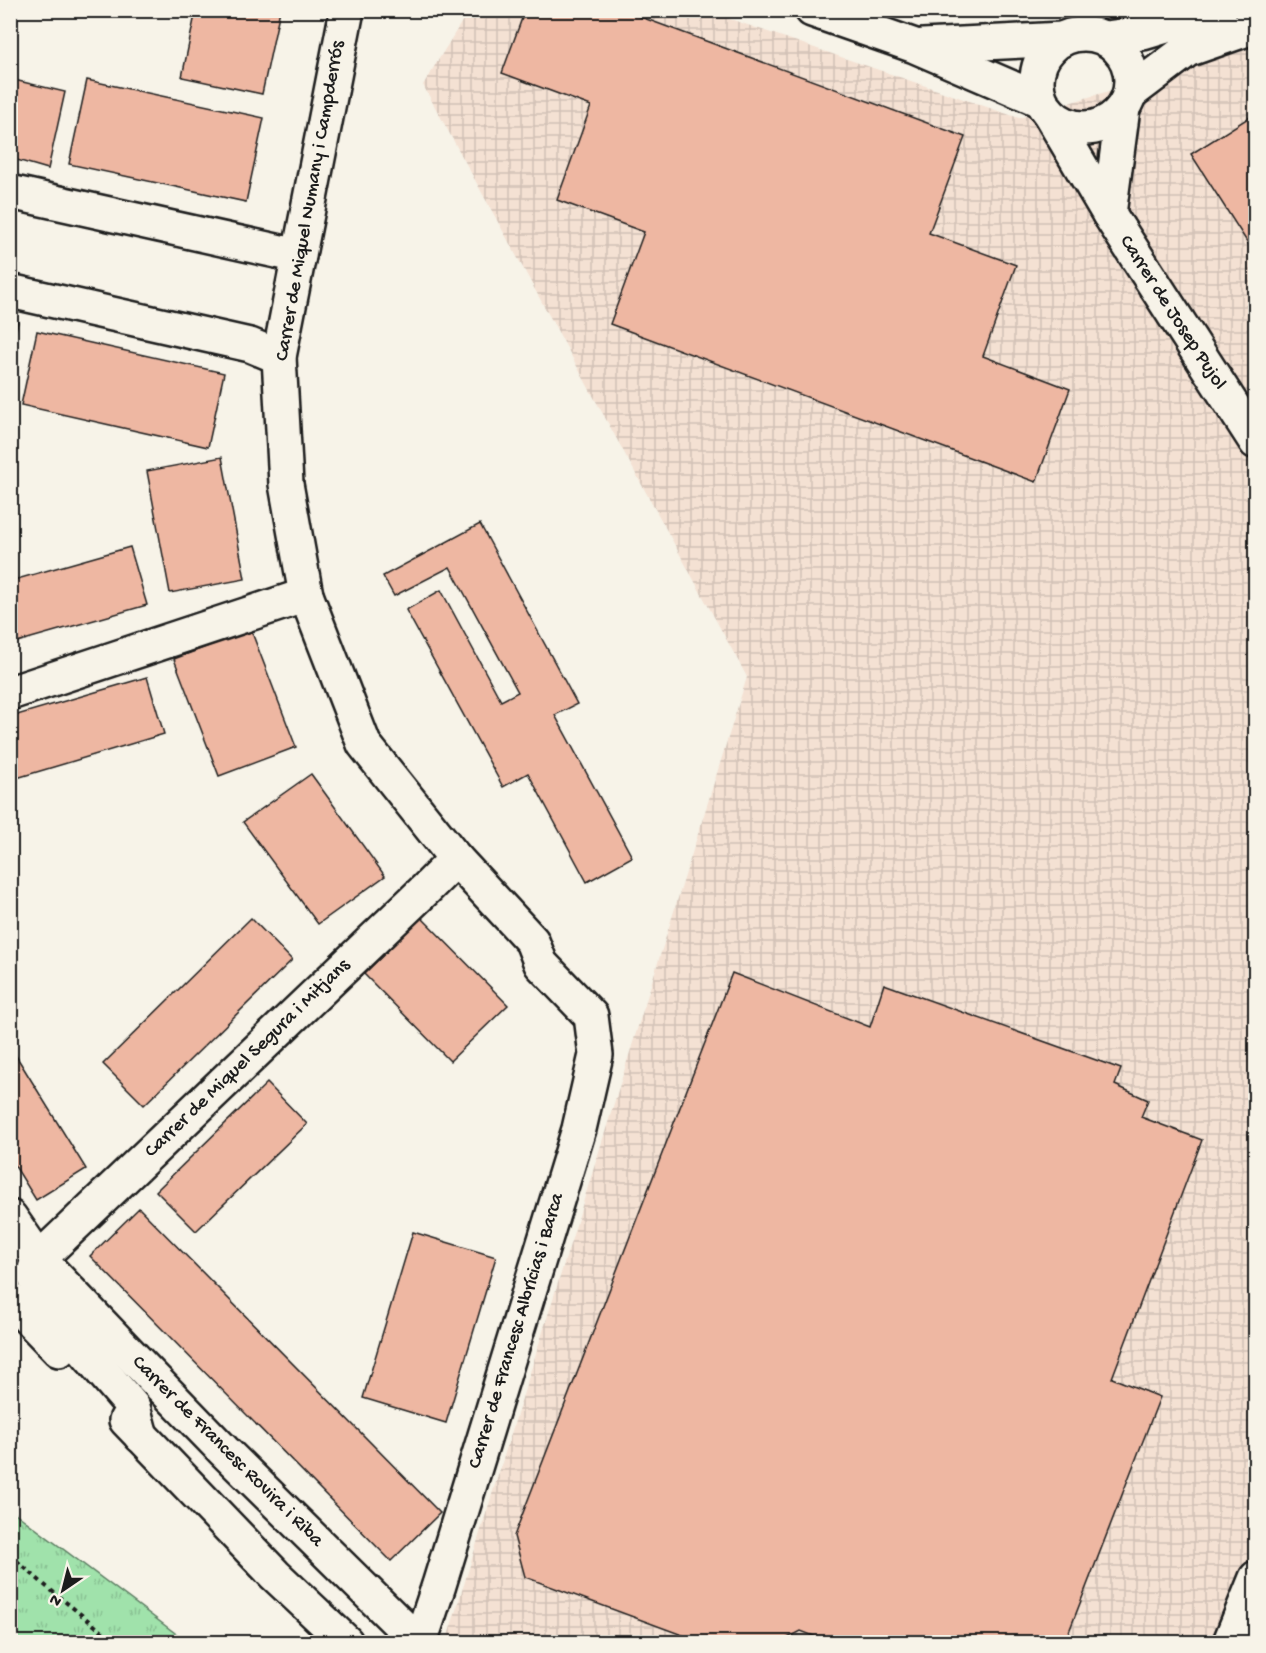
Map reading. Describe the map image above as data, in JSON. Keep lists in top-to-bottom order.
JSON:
{
  "streets": {
    "street": [
      "Carrer de Miquel Numany i Campderrós",
      "Carrer de Josep Pujol",
      "Carrer de Miquel Segura i Mitjans",
      "Carrer de Francesc Albrícias i Barca",
      "Carrer de Francesc Rovira i Riba"
    ]
  },
  "crossings": [
    ["Carrer de Miquel Numany i Campderrós", "Carrer de Miquel Segura i Mitjans"],
    ["Carrer de Miquel Numany i Campderrós", "Carrer de Francesc Albrícias i Barca"],
    ["Carrer de Miquel Segura i Mitjans", "Carrer de Francesc Rovira i Riba"],
    ["Carrer de Francesc Albrícias i Barca", "Carrer de Francesc Rovira i Riba"]
  ],
  "north": "bottom left"
}
